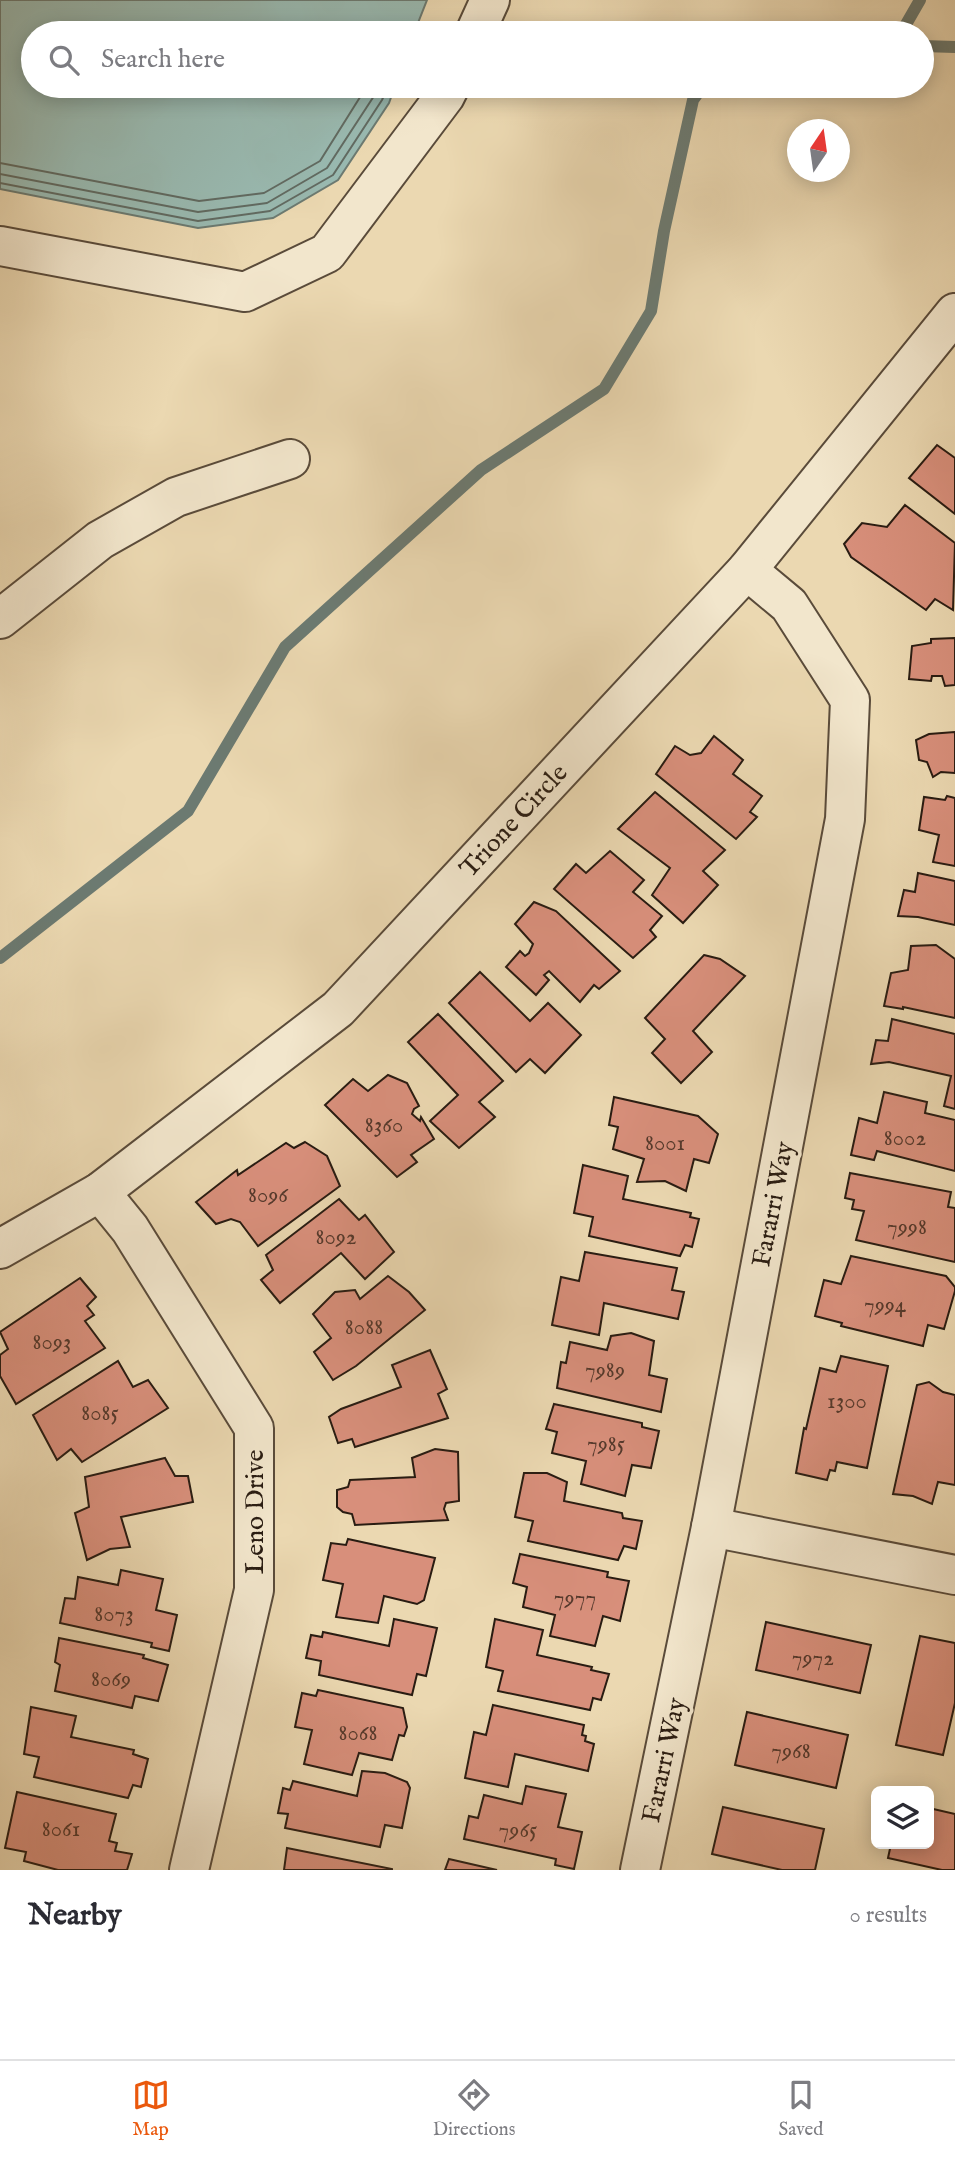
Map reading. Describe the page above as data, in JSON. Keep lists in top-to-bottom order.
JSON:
{
  "streets": {
    "street": ["Trione Circle", "Fararri Way", "Leno Drive"]
  },
  "crossings": [
    ["Trione Circle", "Fararri Way"],
    ["Trione Circle", "Leno Drive"]
  ],
  "house_numbers": [
    "8360",
    "8002",
    "8001",
    "8096",
    "7998",
    "8092",
    "7994",
    "8088",
    "8093",
    "7989",
    "1300",
    "8085",
    "7985",
    "7977",
    "8073",
    "7972",
    "8069",
    "8068",
    "7968",
    "8061",
    "7965"
  ],
  "north": "top",
  "page": {
    "search": "Search here",
    "heading": ["Nearby", "0 results"],
    "nav": ["Map", "Directions", "Saved"]
  }
}
